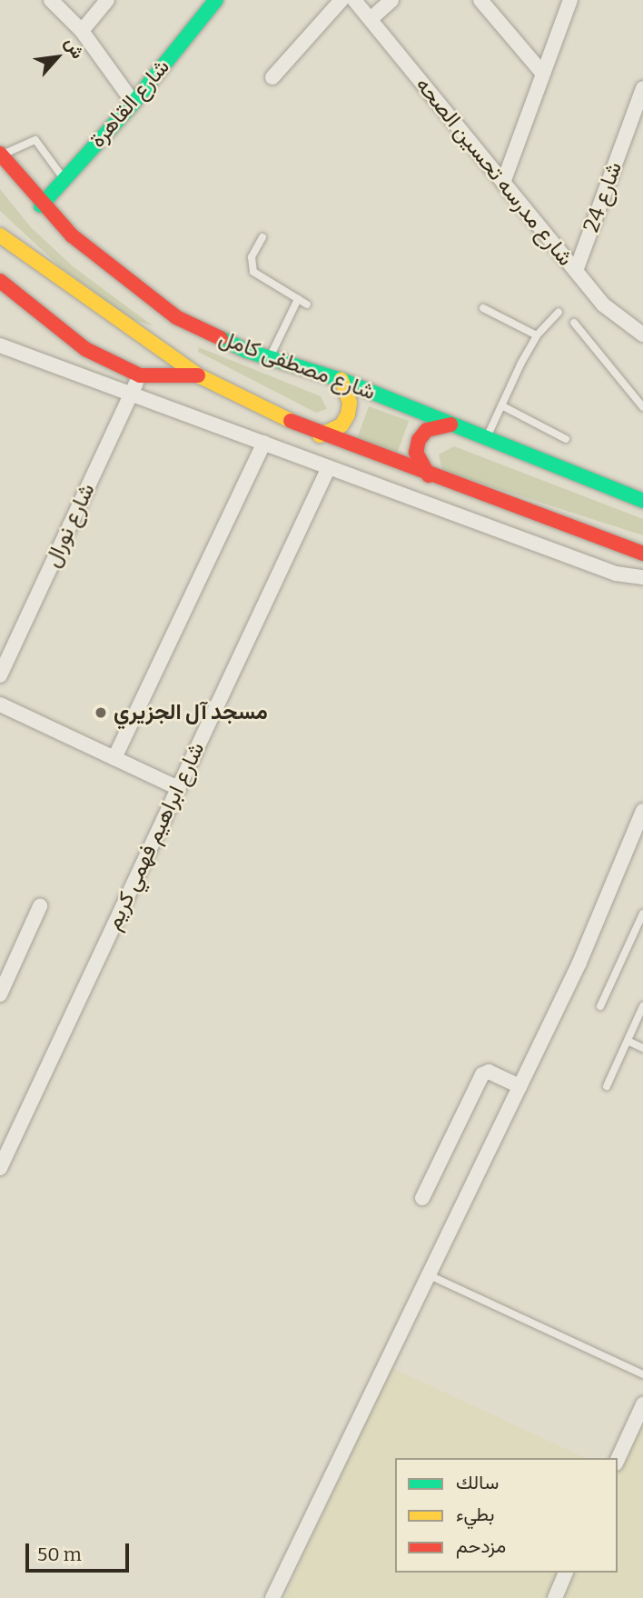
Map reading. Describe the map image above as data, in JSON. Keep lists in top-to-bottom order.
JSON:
{
  "streets": {
    "main road": ["شارع القاهرة", "شارع مصطفى كامل"],
    "street": [
      "شارع مدرسه تحسين الصحه",
      "شارع 24",
      "شارع نورال",
      "شارع ابراهيم فهمي كريم"
    ]
  },
  "crossings": [
    ["شارع القاهرة", "شارع مصطفى كامل"],
    ["شارع مدرسه تحسين الصحه", "شارع 24"]
  ],
  "places": ["مسجد آل الجزيري"],
  "legend": ["سالك", "بطيء", "مزدحم"],
  "scale_bar": "50 m",
  "north": "top right"
}
